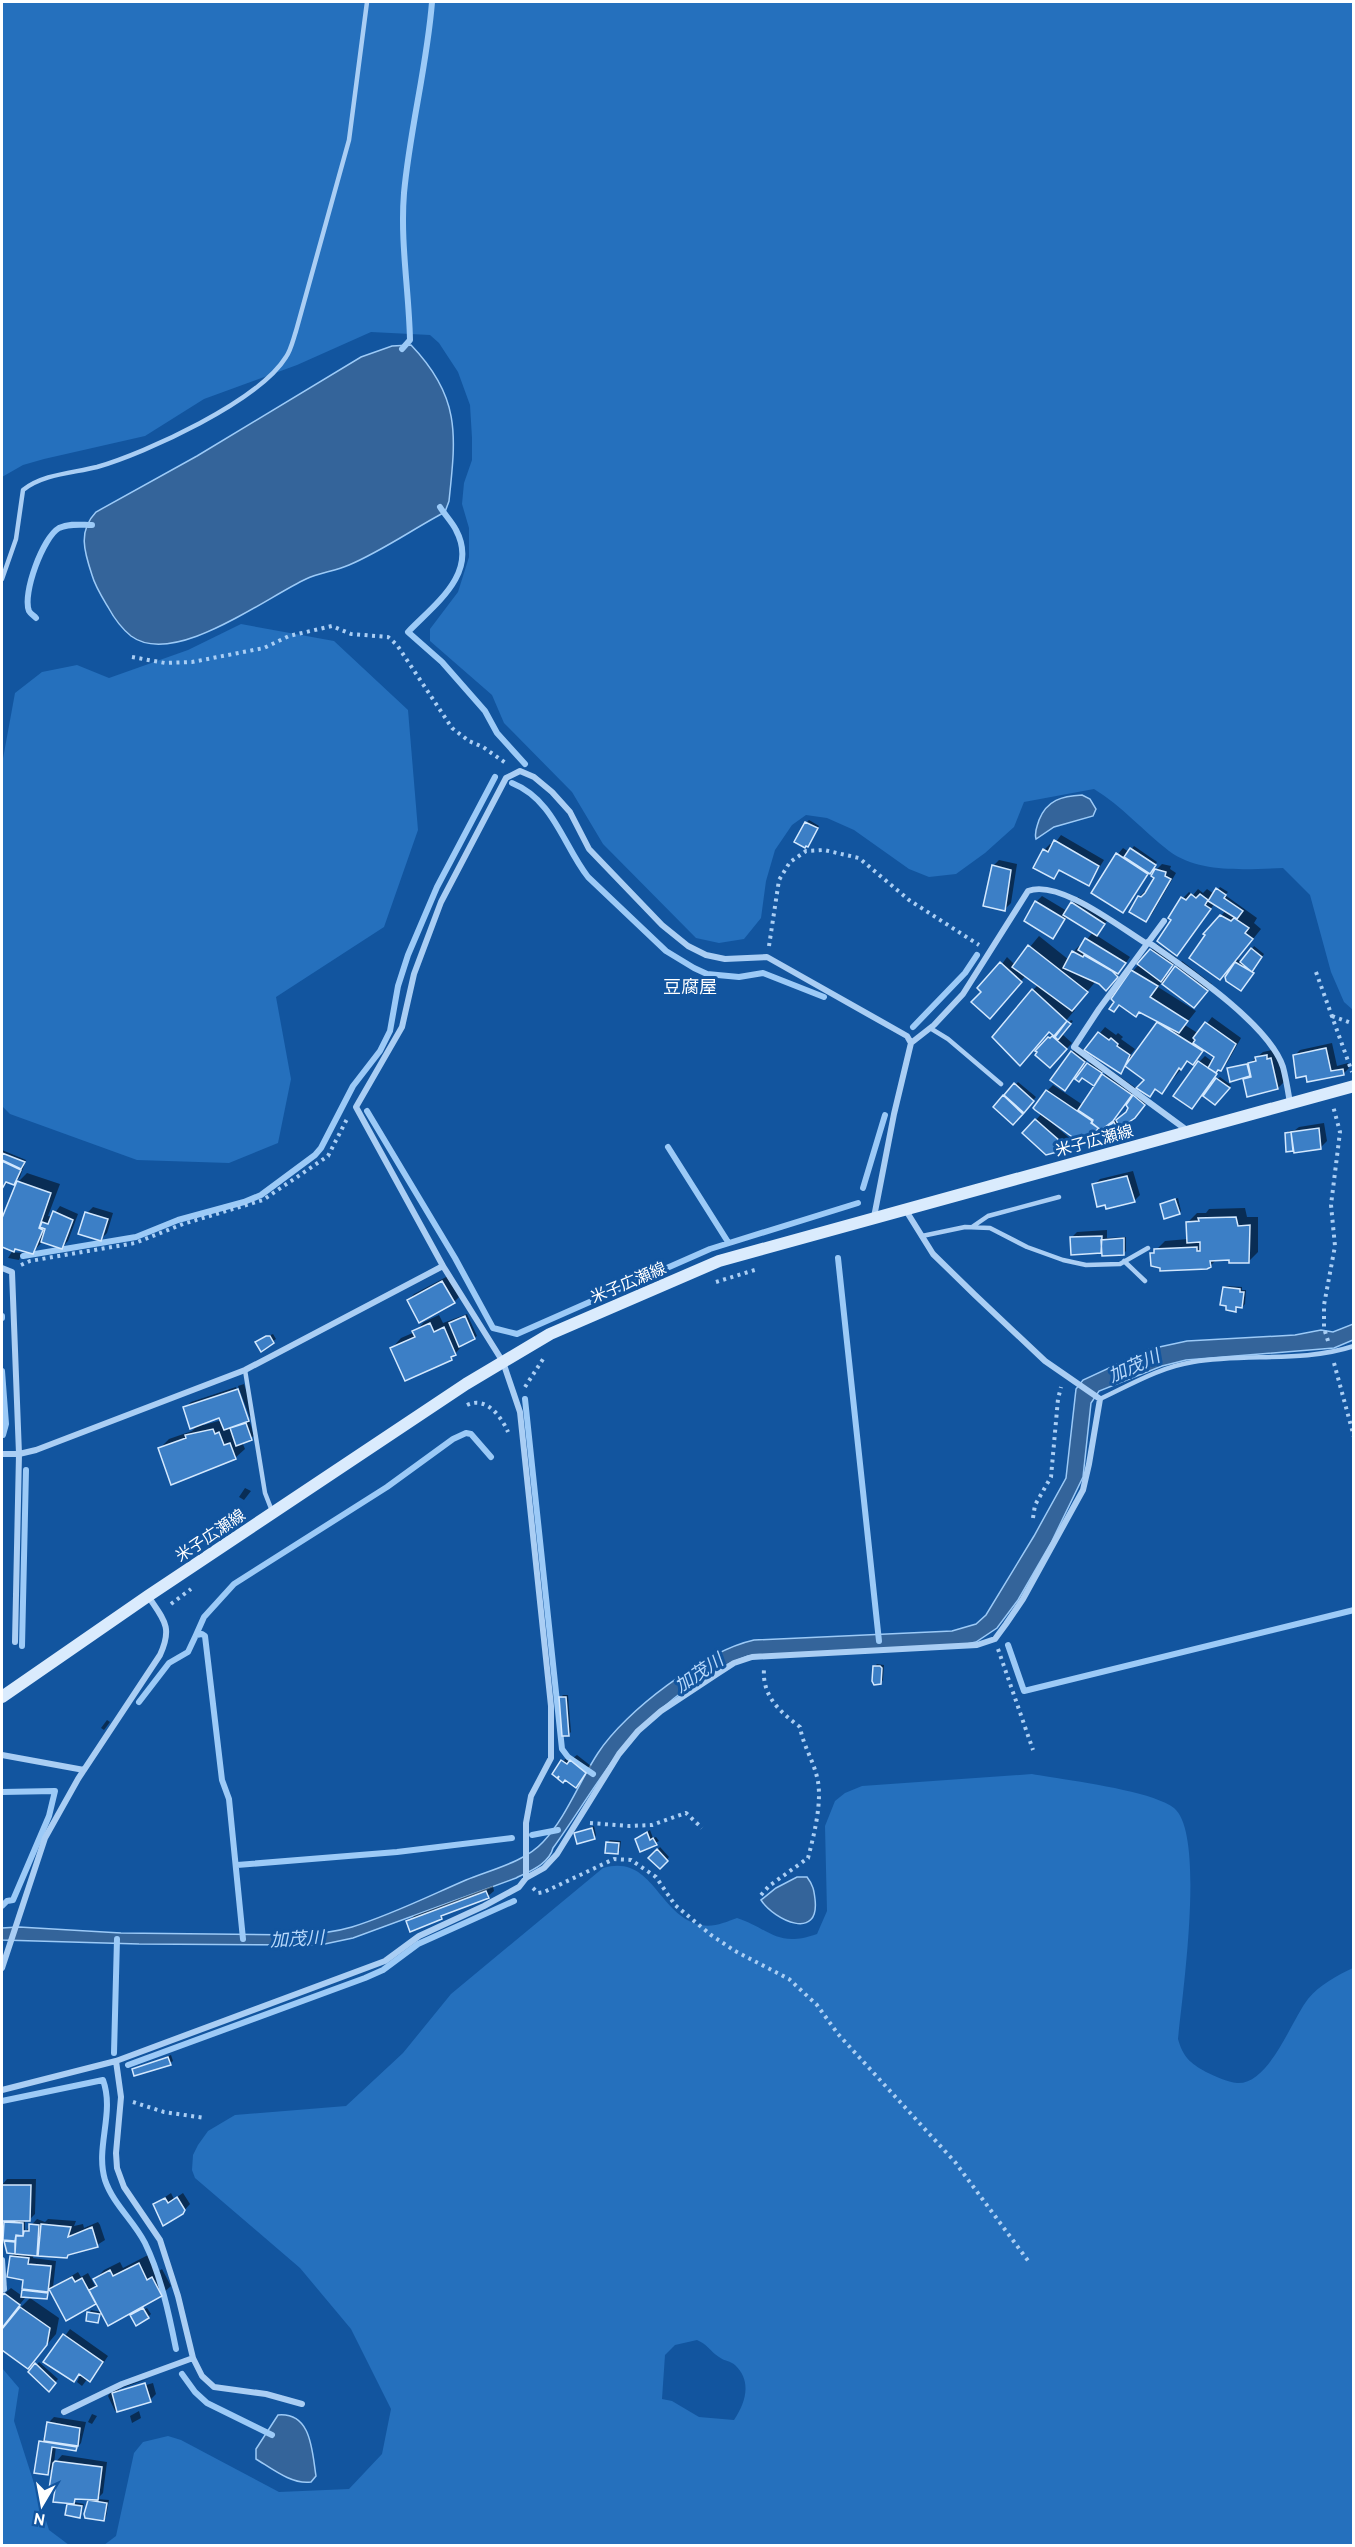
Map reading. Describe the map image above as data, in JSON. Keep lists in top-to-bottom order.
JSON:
{
  "streets": {
    "main road": ["米子広瀬線"]
  },
  "districts": ["豆腐屋"],
  "water": ["加茂川"],
  "north": "bottom"
}
